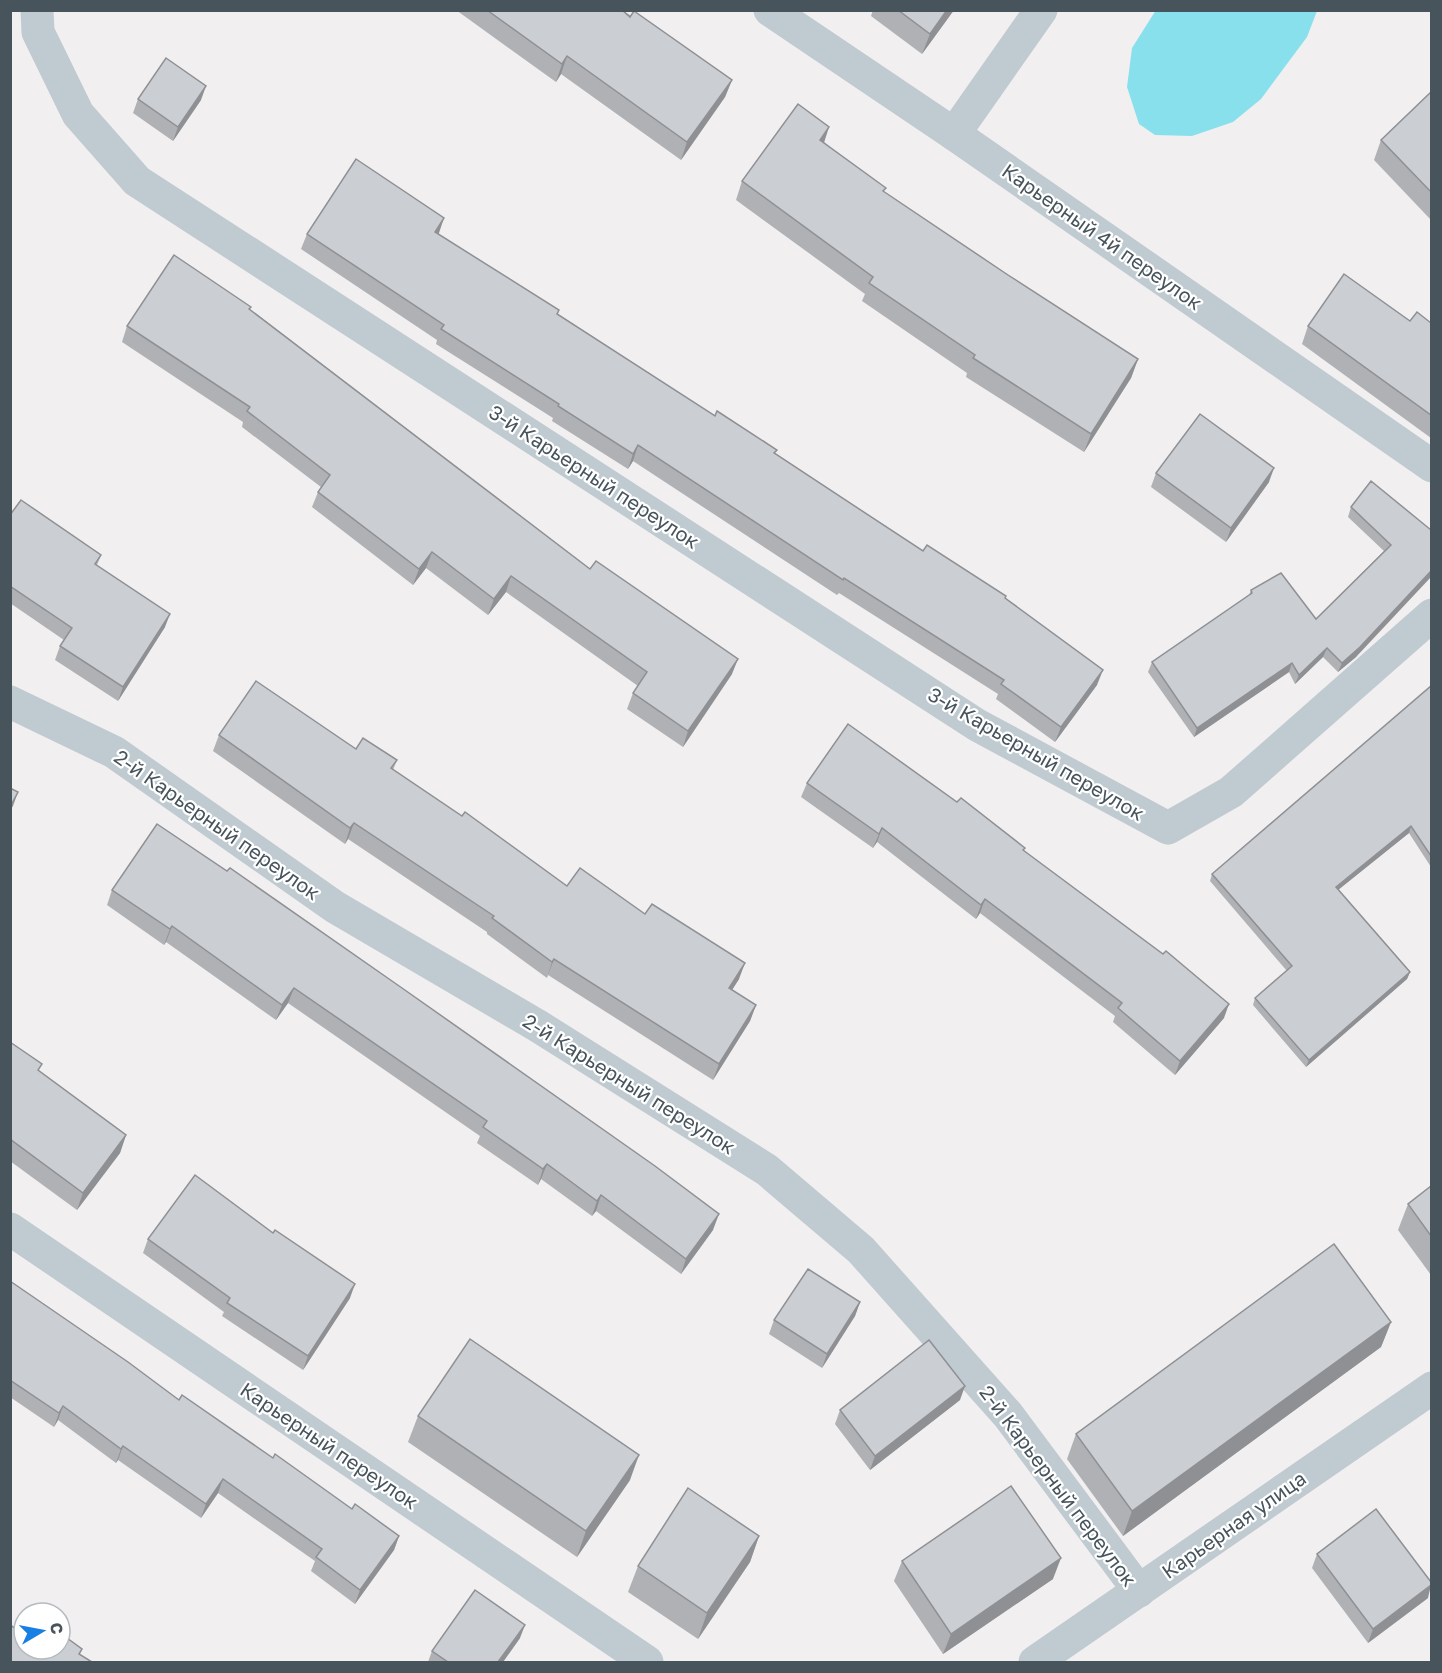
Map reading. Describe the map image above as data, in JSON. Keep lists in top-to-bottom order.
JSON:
{
  "streets": {
    "street": [
      "Карьерный 4й переулок",
      "3-й Карьерный переулок",
      "2-й Карьерный переулок",
      "Карьерный переулок",
      "Карьерная улица"
    ]
  },
  "crossings": [
    ["2-й Карьерный переулок", "Карьерная улица"]
  ],
  "north": "right"
}
